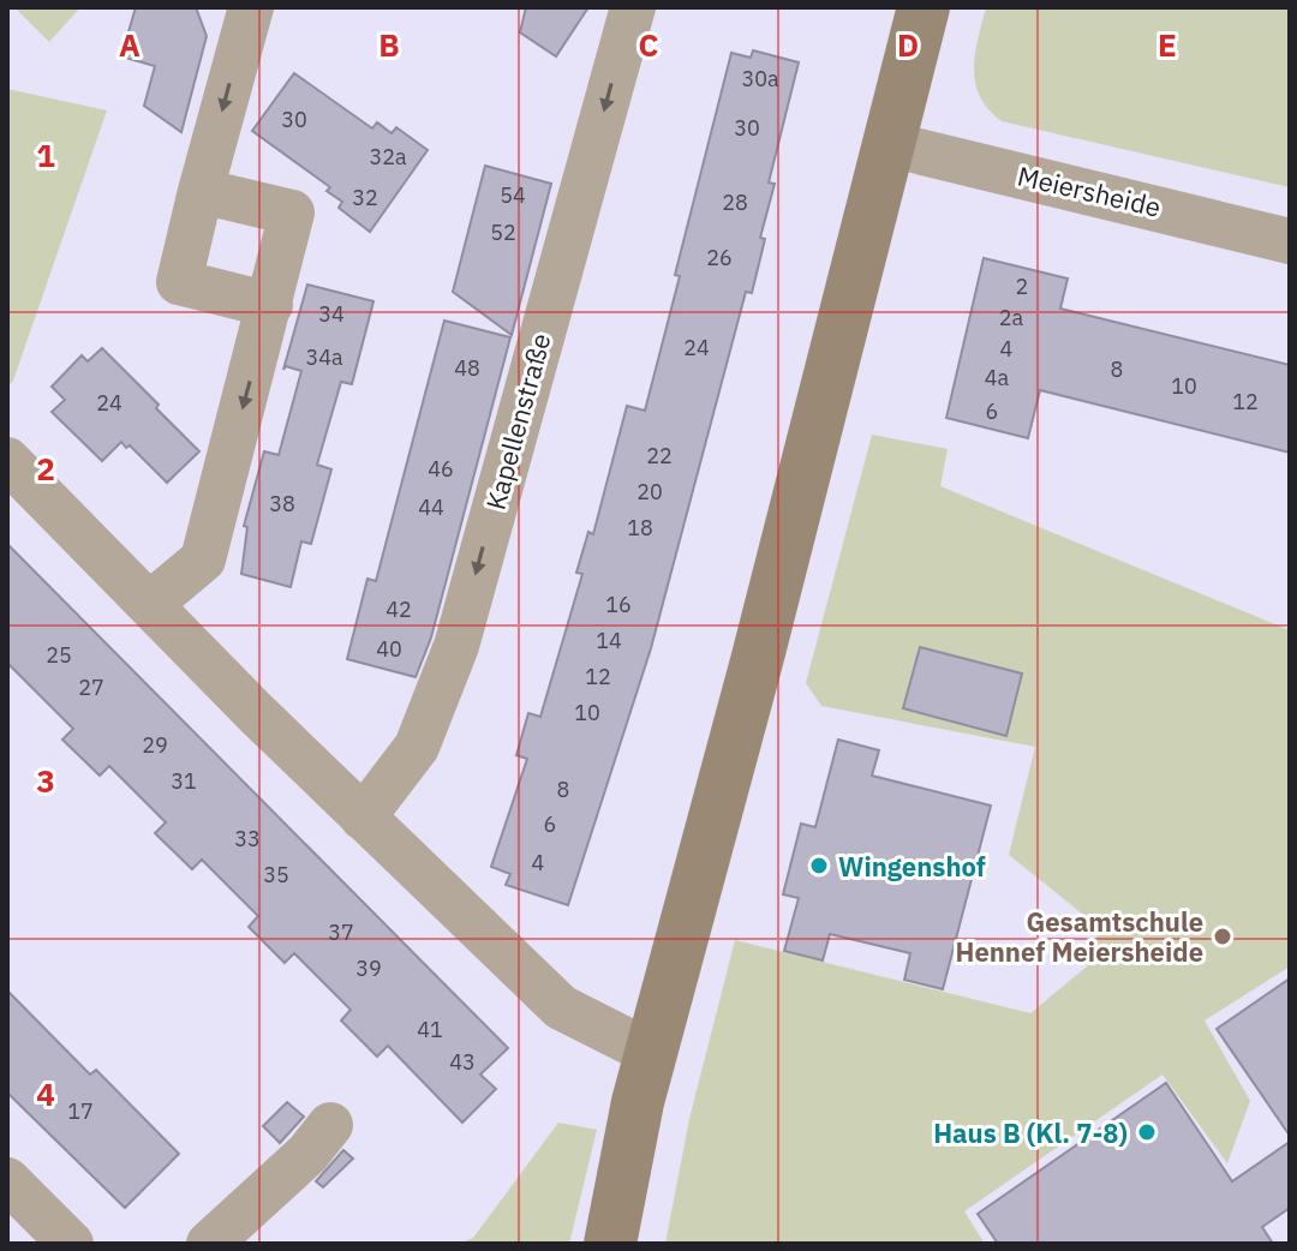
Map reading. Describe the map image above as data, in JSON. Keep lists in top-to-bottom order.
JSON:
{
  "streets": {
    "street": ["Meiersheide", "Kapellenstraße"]
  },
  "places": ["Wingenshof", "Gesamtschule Hennef Meiersheide", "Haus B (Kl. 7-8)"],
  "house_numbers": [
    "30a",
    "30",
    "30",
    "32a",
    "54",
    "32",
    "28",
    "52",
    "26",
    "2",
    "34",
    "2a",
    "24",
    "4",
    "34a",
    "48",
    "8",
    "4a",
    "10",
    "12",
    "24",
    "6",
    "22",
    "46",
    "20",
    "38",
    "44",
    "18",
    "16",
    "42",
    "14",
    "40",
    "25",
    "12",
    "27",
    "10",
    "29",
    "31",
    "8",
    "6",
    "33",
    "4",
    "35",
    "37",
    "39",
    "41",
    "43",
    "17"
  ],
  "grid": {
    "columns": [
      "A",
      "B",
      "C",
      "D",
      "E"
    ],
    "rows": [
      "1",
      "2",
      "3",
      "4"
    ]
  }
}
